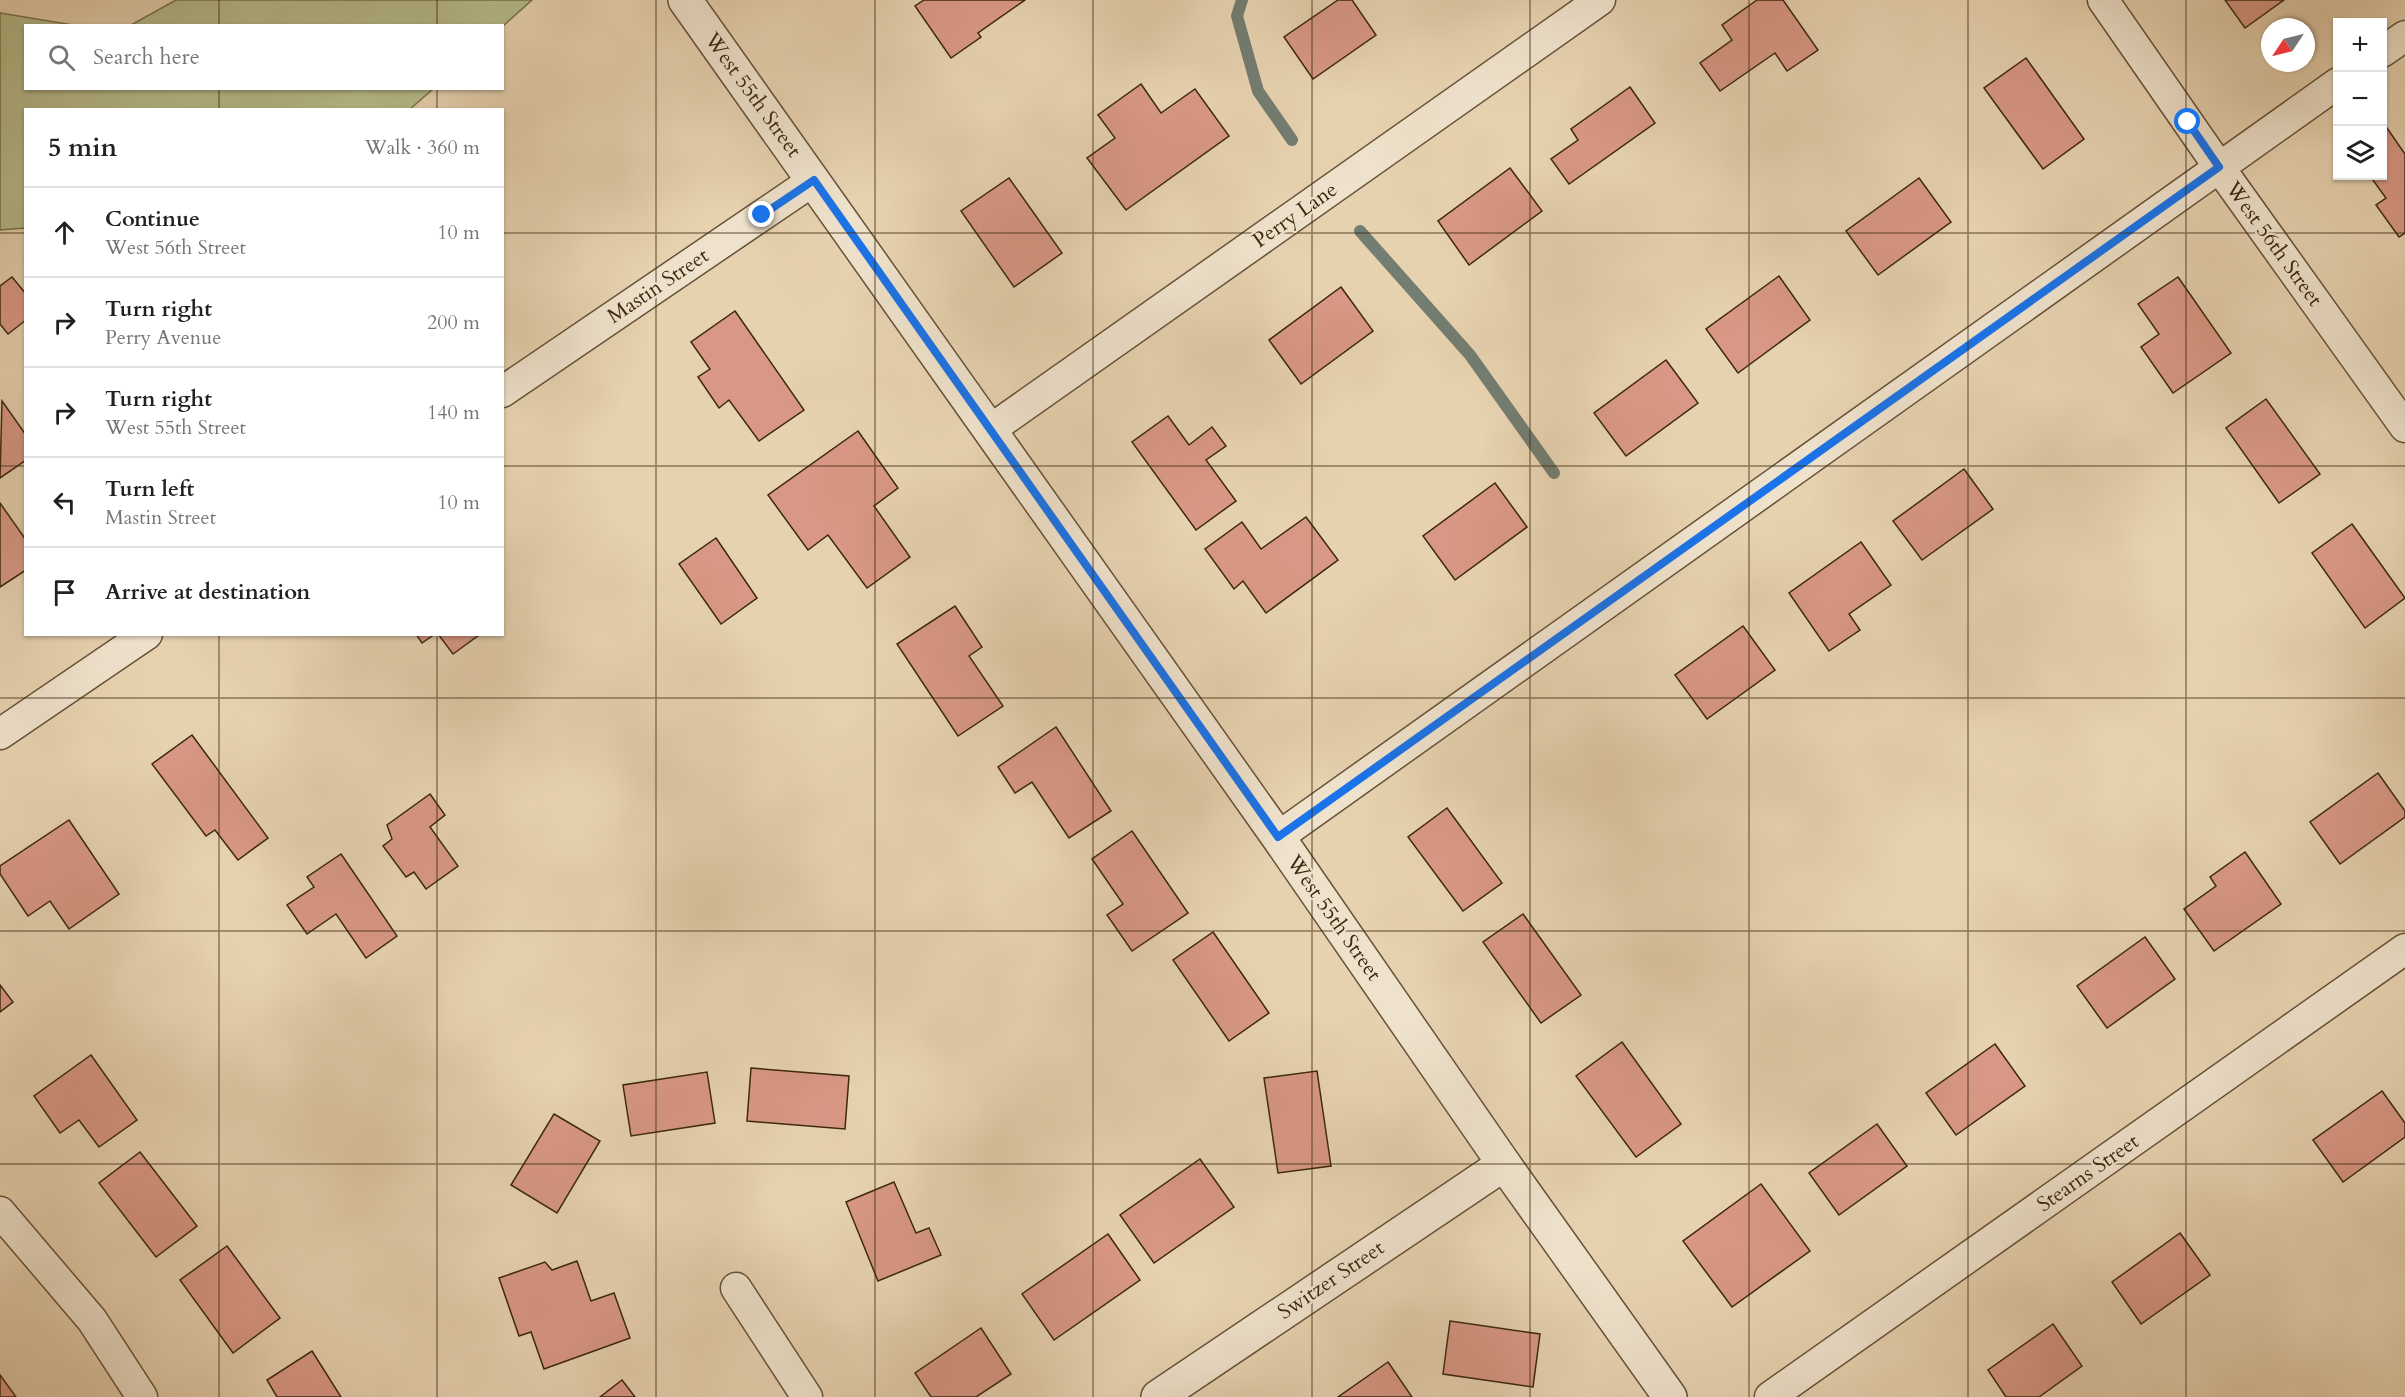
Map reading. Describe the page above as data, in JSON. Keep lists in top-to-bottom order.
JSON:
{
  "streets": {
    "street": [
      "West 55th Street",
      "Perry Lane",
      "West 56th Street",
      "Mastin Street",
      "Stearns Street",
      "Switzer Street"
    ]
  },
  "crossings": [
    ["West 55th Street", "Perry Lane"],
    ["West 55th Street", "Mastin Street"],
    ["West 55th Street", "Switzer Street"]
  ],
  "north": "bottom left",
  "page": {
    "map_buttons": ["+", "−"],
    "search": "Search here",
    "heading": ["5 min", "Walk · 360 m"],
    "list": [
      ["Continue", "West 56th Street", "10 m"],
      ["Turn right", "Perry Avenue", "200 m"],
      ["Turn right", "West 55th Street", "140 m"],
      ["Turn left", "Mastin Street", "10 m"],
      "Arrive at destination"
    ]
  }
}
